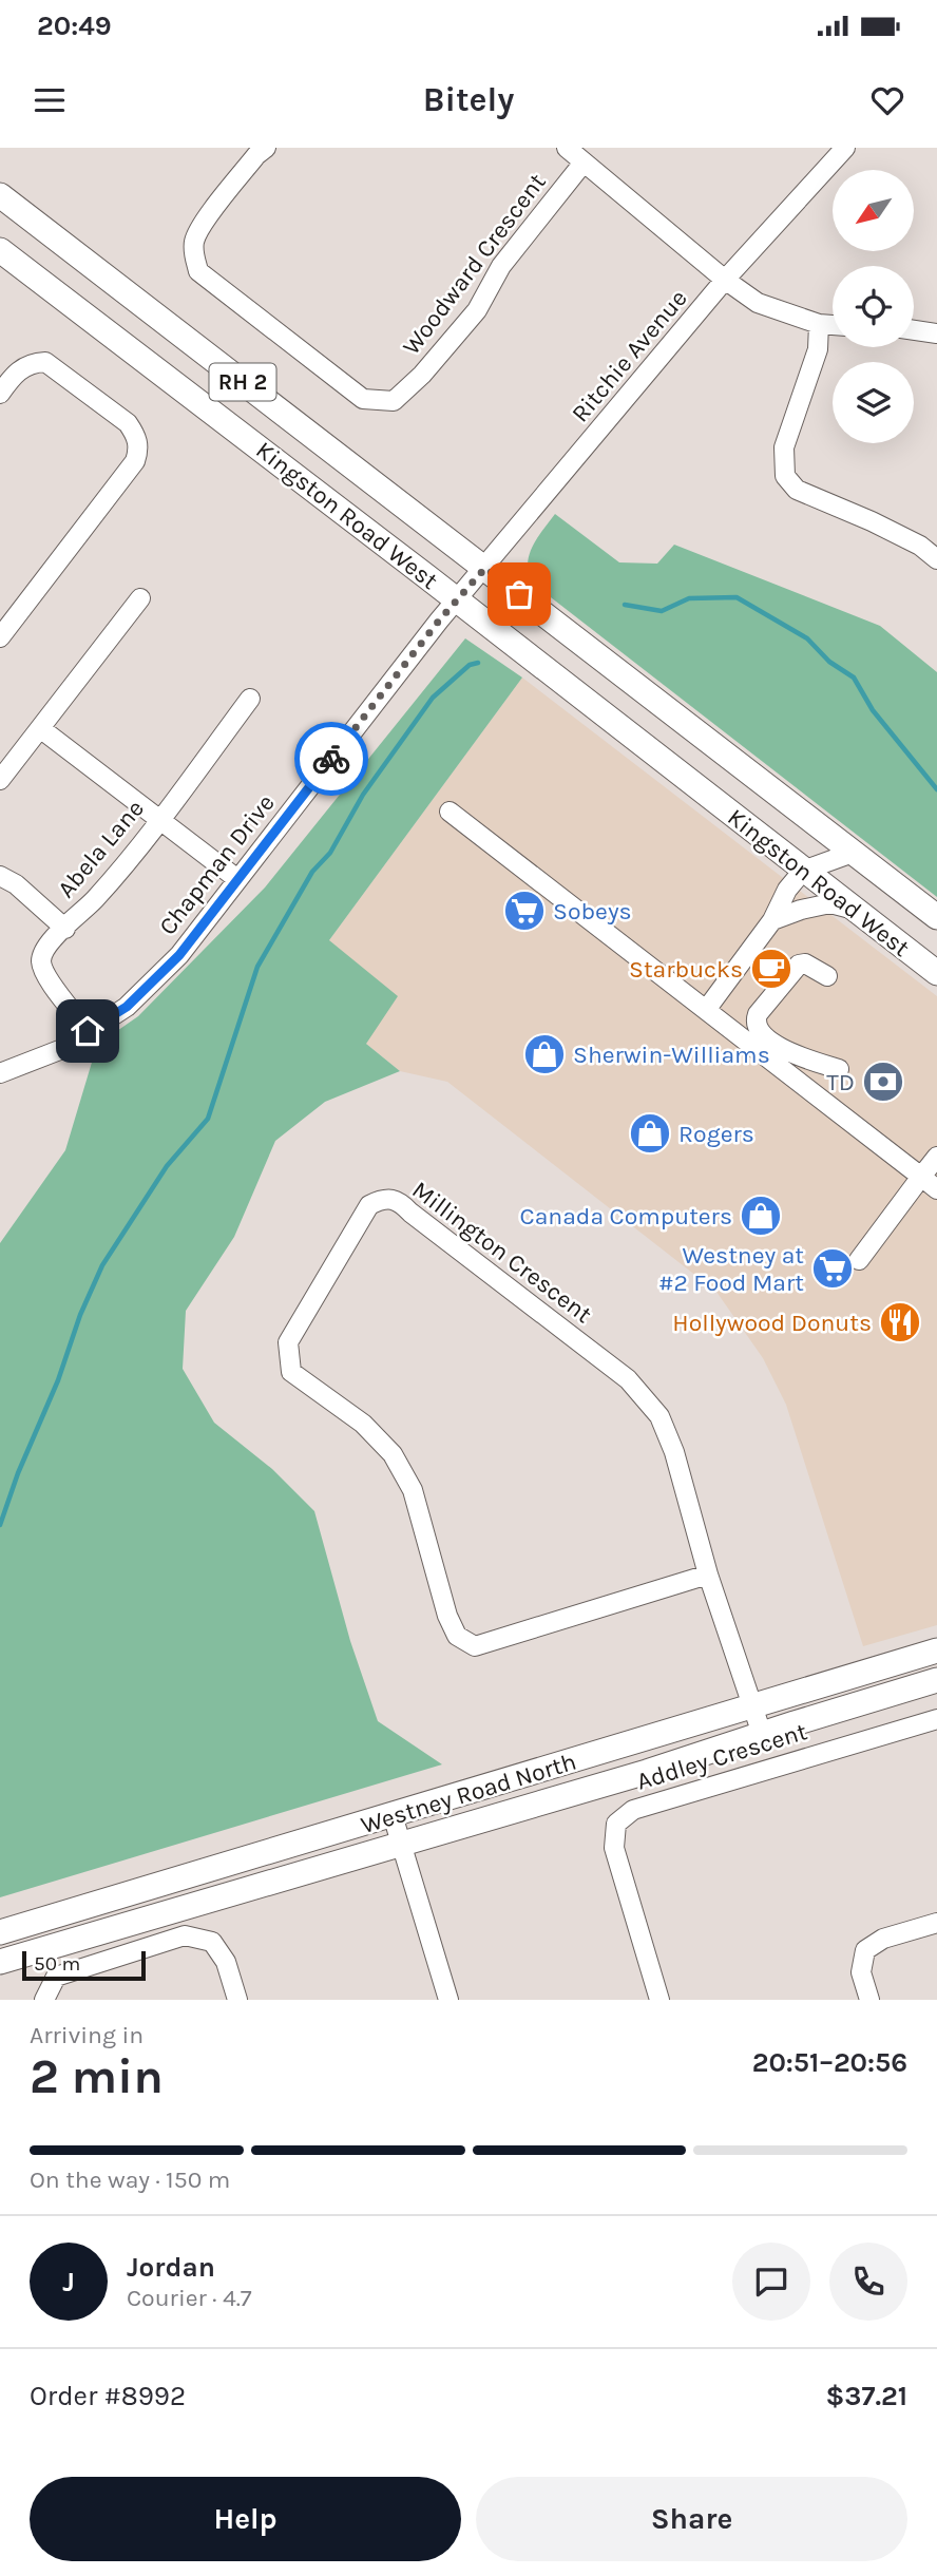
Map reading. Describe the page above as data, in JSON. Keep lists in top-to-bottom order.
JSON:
{
  "streets": {
    "main road": ["RH 2", "Kingston Road West", "Westney Road North"],
    "street": [
      "Woodward Crescent",
      "Ritchie Avenue",
      "Abela Lane",
      "Chapman Drive",
      "Millington Crescent",
      "Addley Crescent"
    ]
  },
  "crossings": [
    ["Ritchie Avenue", "Kingston Road West"],
    ["Ritchie Avenue", "Chapman Drive"],
    ["Kingston Road West", "Chapman Drive"],
    ["Abela Lane", "Chapman Drive"],
    ["Millington Crescent", "Westney Road North"]
  ],
  "places": {
    "supermarket": ["Sobeys", "Westney at #2 Food Mart"],
    "cafe": ["Starbucks"],
    "shop": ["Sherwin-Williams", "Rogers", "Canada Computers"],
    "bank": ["TD"],
    "restaurant": ["Hollywood Donuts"]
  },
  "scale_bar": "50 m",
  "north": "bottom left",
  "page": {
    "status": "20:49",
    "header": "Bitely",
    "scale": "50 m",
    "heading": ["2 min", "Arriving in", "20:51–20:56"],
    "panel": [
      "Jordan",
      "Courier · 4.7",
      "Order #8992",
      "$37.21"
    ],
    "bar": "On the way · 150 m",
    "round": "J",
    "buttons": ["Help", "Share"]
  }
}
